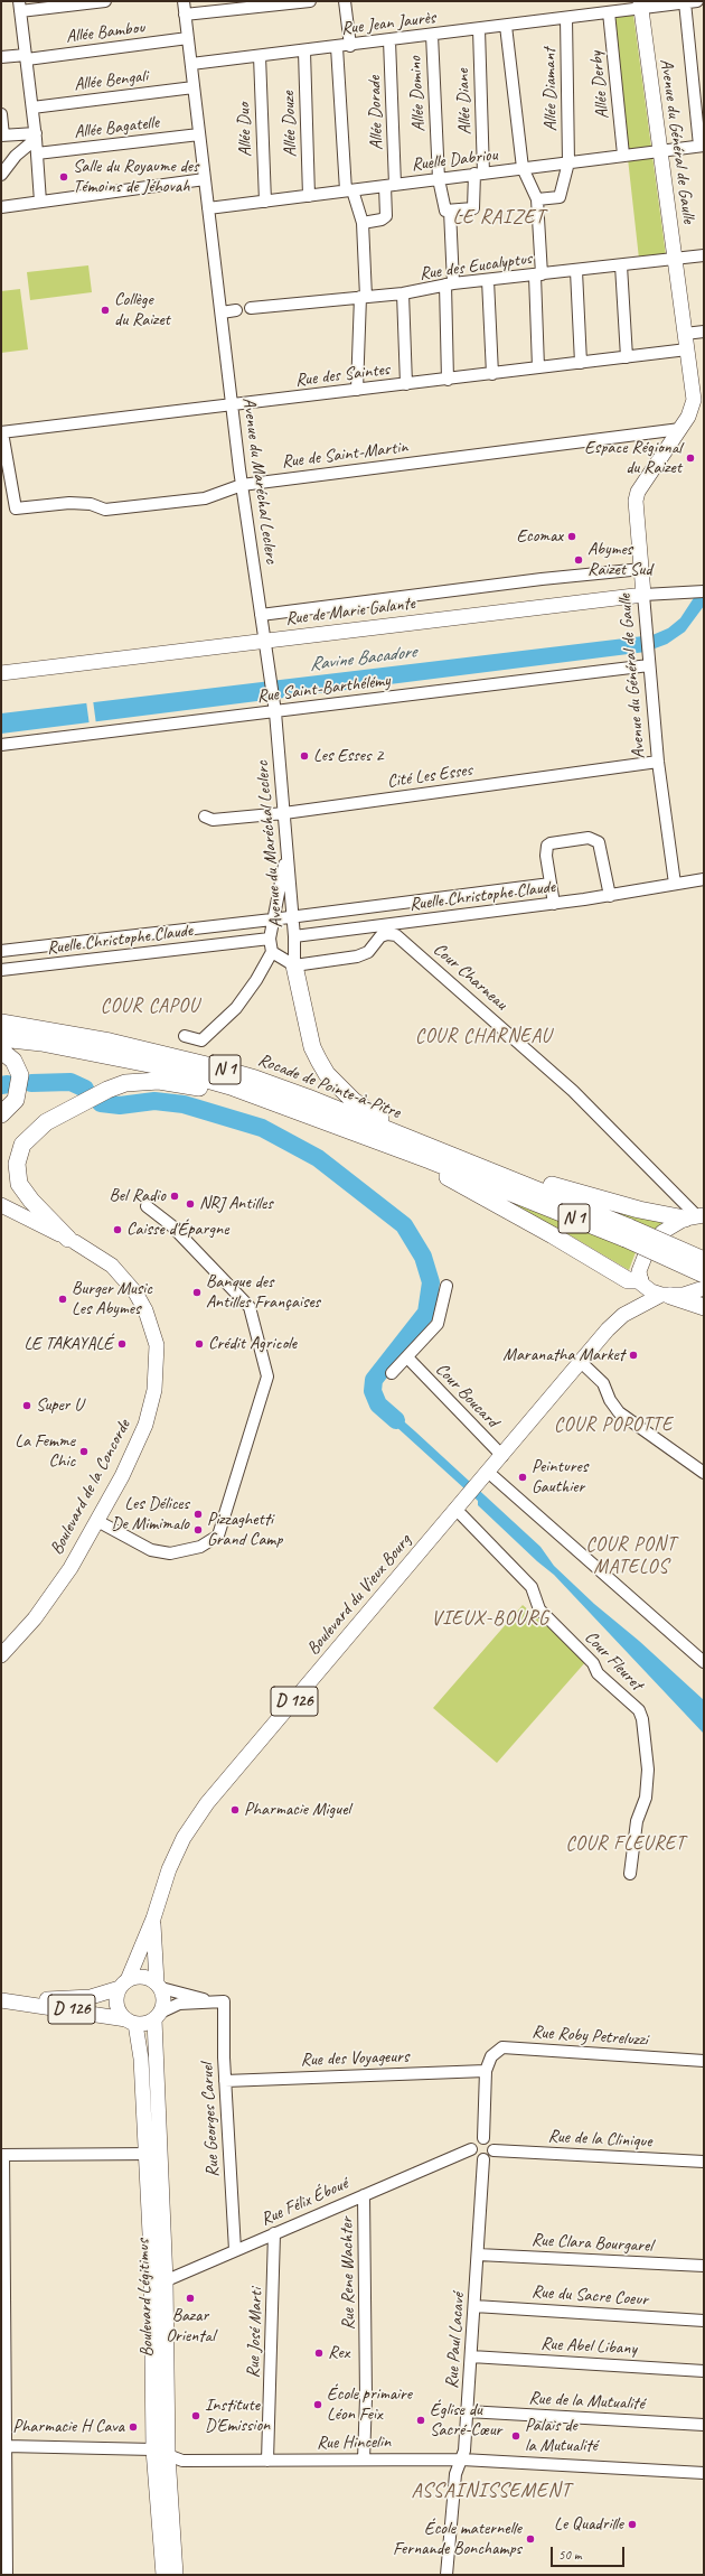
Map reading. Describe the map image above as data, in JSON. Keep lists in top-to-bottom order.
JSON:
{
  "streets": {
    "highway": ["N 1", "Rocade de Pointe-à-Pitre"],
    "main road": [
      "Avenue du Général de Gaulle",
      "Rue de Marie Galante",
      "Boulevard de la Concorde",
      "Boulevard du Vieux Bourg",
      "D 126",
      "Boulevard Légitimus"
    ],
    "street": [
      "Rue Jean Jaurès",
      "Allée Bambou",
      "Allée Bengali",
      "Allée Derby",
      "Allée Diamant",
      "Allée Domino",
      "Allée Diane",
      "Allée Dorade",
      "Allée Douze",
      "Allée Bagatelle",
      "Allée Duo",
      "Ruelle Dabriou",
      "Rue des Eucalyptus",
      "Rue des Saintes",
      "Rue de Saint-Martin",
      "Avenue du Maréchal Leclerc",
      "Rue Saint-Barthélémy",
      "Cité Les Esses",
      "Ruelle Christophe Claude",
      "Cour Charneau",
      "Cour Boucard",
      "Cour Fleuret",
      "Rue Roby Petreluzzi",
      "Rue des Voyageurs",
      "Rue Georges Caruel",
      "Rue de la Clinique",
      "Rue Félix Éboué",
      "Rue Clara Bourgarel",
      "Rue Rene Wachter",
      "Rue du Sacre Coeur",
      "Rue José Marti",
      "Rue Paul Lacavé",
      "Rue Abel Libany",
      "Rue de la Mutualité",
      "Rue Hincelin"
    ]
  },
  "crossings": [
    ["Rue Jean Jaurès", "Allée Derby"],
    ["Rue Jean Jaurès", "Allée Diamant"],
    ["Rue Jean Jaurès", "Allée Domino"],
    ["Rue Jean Jaurès", "Allée Diane"],
    ["Rue Jean Jaurès", "Allée Dorade"],
    ["Rue Jean Jaurès", "Allée Douze"],
    ["Rue Jean Jaurès", "Allée Duo"],
    ["Rue Jean Jaurès", "Avenue du Général de Gaulle"],
    ["Rue Jean Jaurès", "Avenue du Maréchal Leclerc"],
    ["Allée Bambou", "Avenue du Maréchal Leclerc"],
    ["Allée Bengali", "Avenue du Maréchal Leclerc"],
    ["Allée Derby", "Ruelle Dabriou"],
    ["Allée Diamant", "Ruelle Dabriou"],
    ["Allée Domino", "Allée Diane"],
    ["Allée Domino", "Ruelle Dabriou"],
    ["Allée Diane", "Ruelle Dabriou"],
    ["Allée Dorade", "Ruelle Dabriou"],
    ["Allée Douze", "Ruelle Dabriou"],
    ["Allée Bagatelle", "Avenue du Maréchal Leclerc"],
    ["Allée Duo", "Ruelle Dabriou"],
    ["Avenue du Général de Gaulle", "Ruelle Dabriou"],
    ["Avenue du Général de Gaulle", "Rue des Eucalyptus"],
    ["Avenue du Général de Gaulle", "Rue des Saintes"],
    ["Avenue du Général de Gaulle", "Rue de Saint-Martin"],
    ["Avenue du Général de Gaulle", "Rue de Marie Galante"],
    ["Avenue du Général de Gaulle", "Rue Saint-Barthélémy"],
    ["Avenue du Général de Gaulle", "Cité Les Esses"],
    ["Avenue du Général de Gaulle", "Ruelle Christophe Claude"],
    ["Ruelle Dabriou", "Avenue du Maréchal Leclerc"],
    ["Rue des Saintes", "Rue de Saint-Martin"],
    ["Rue des Saintes", "Avenue du Maréchal Leclerc"],
    ["Rue de Saint-Martin", "Avenue du Maréchal Leclerc"],
    ["Avenue du Maréchal Leclerc", "Rue de Marie Galante"],
    ["Avenue du Maréchal Leclerc", "Rue Saint-Barthélémy"],
    ["Avenue du Maréchal Leclerc", "Cité Les Esses"],
    ["Avenue du Maréchal Leclerc", "Ruelle Christophe Claude"],
    ["Avenue du Maréchal Leclerc", "Cour Charneau"],
    ["N 1", "Rocade de Pointe-à-Pitre"],
    ["Cour Boucard", "Boulevard du Vieux Bourg"],
    ["Boulevard du Vieux Bourg", "Cour Fleuret"],
    ["Boulevard du Vieux Bourg", "D 126"],
    ["Boulevard du Vieux Bourg", "Rue Georges Caruel"],
    ["Boulevard du Vieux Bourg", "Boulevard Légitimus"],
    ["D 126", "Rue Georges Caruel"],
    ["D 126", "Boulevard Légitimus"],
    ["Rue Roby Petreluzzi", "Rue des Voyageurs"],
    ["Rue des Voyageurs", "Rue Georges Caruel"],
    ["Rue Georges Caruel", "Rue Félix Éboué"],
    ["Rue Georges Caruel", "Boulevard Légitimus"],
    ["Rue de la Clinique", "Rue Félix Éboué"],
    ["Rue de la Clinique", "Rue Paul Lacavé"],
    ["Rue Félix Éboué", "Rue Rene Wachter"],
    ["Rue Félix Éboué", "Boulevard Légitimus"],
    ["Rue Félix Éboué", "Rue José Marti"],
    ["Rue Félix Éboué", "Rue Paul Lacavé"],
    ["Rue Clara Bourgarel", "Rue Paul Lacavé"],
    ["Rue Rene Wachter", "Rue Hincelin"],
    ["Rue du Sacre Coeur", "Rue Paul Lacavé"],
    ["Boulevard Légitimus", "Rue Hincelin"],
    ["Rue José Marti", "Rue Hincelin"],
    ["Rue Paul Lacavé", "Rue Abel Libany"],
    ["Rue Paul Lacavé", "Rue de la Mutualité"],
    ["Rue Paul Lacavé", "Rue Hincelin"]
  ],
  "districts": [
    "LE RAIZET",
    "COUR CAPOU",
    "COUR CHARNEAU",
    "COUR POPOTTE",
    "COUR PONT MATELOS",
    "VIEUX-BOURG",
    "COUR FLEURET",
    "ASSAINISSEMENT"
  ],
  "water": ["Ravine Bacadore"],
  "places": [
    "Salle du Royaume des Témoins de Jéhovah",
    "Collège du Raizet",
    "Espace Régional du Raizet",
    "Ecomax",
    "Abymes Raizet Sud",
    "Les Esses 2",
    "Bel Radio",
    "NRJ Antilles",
    "Caisse d'Épargne",
    "Banque des Antilles Françaises",
    "Burger Music Les Abymes",
    "LE TAKAYALÉ",
    "Crédit Agricole",
    "Maranatha Market",
    "Super U",
    "La Femme Chic",
    "Peintures Gauthier",
    "Les Délices De Mimimalo",
    "Pizzaghetti Grand Camp",
    "Pharmacie Miguel",
    "Bazar Oriental",
    "Rex",
    "École primaire Léon Feix",
    "Institute D'Emission",
    "Église du Sacré-Cœur",
    "Pharmacie H Cava",
    "Palais de la Mutualité",
    "Le Quadrille",
    "École maternelle Fernande Bonchamps"
  ],
  "scale_bar": "50 m"
}
